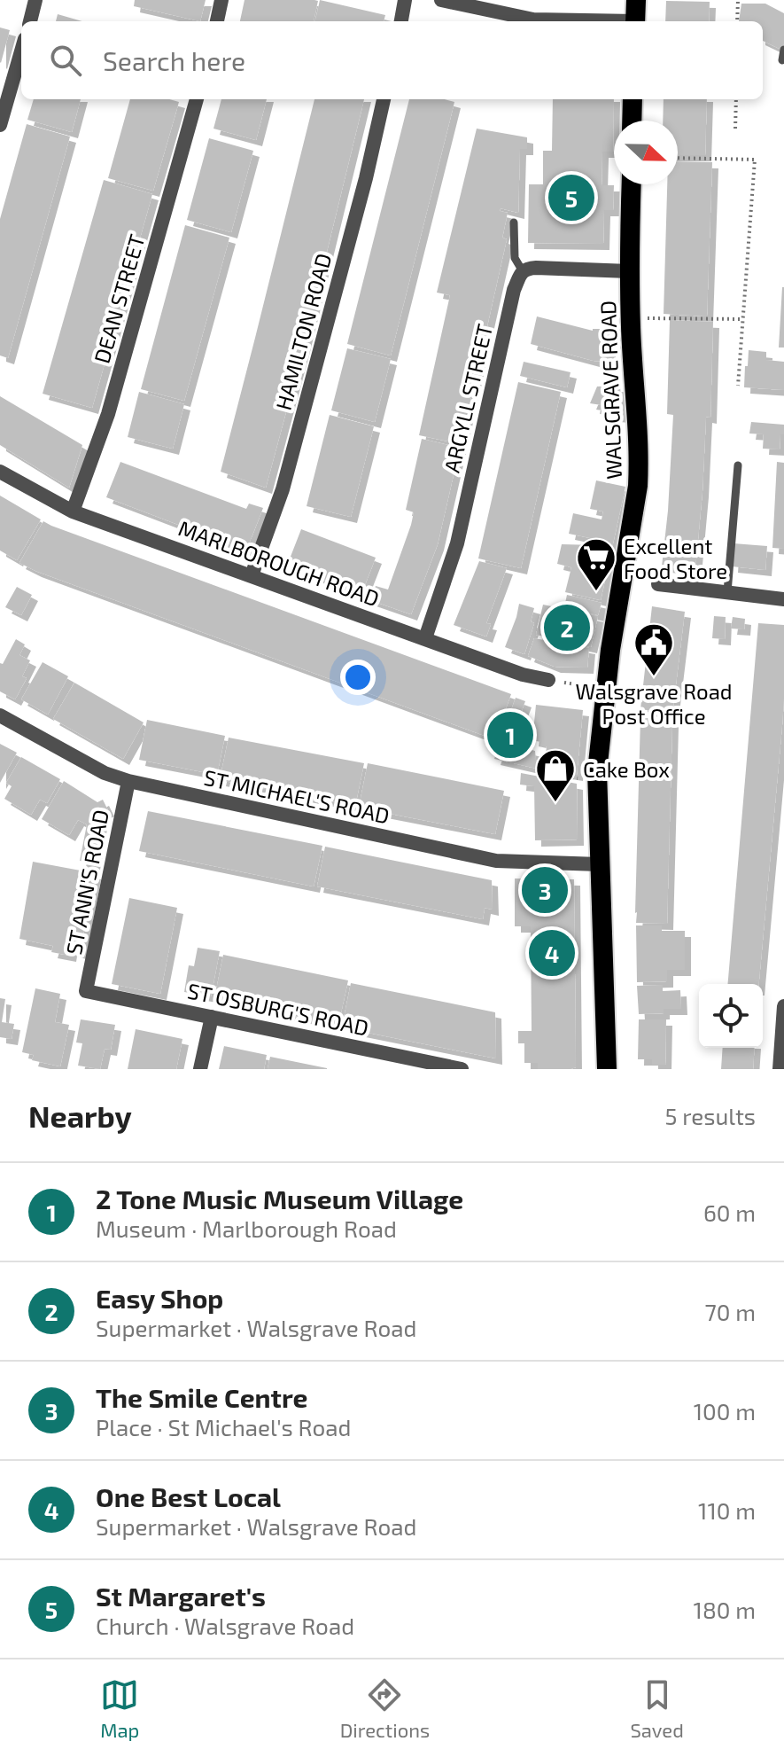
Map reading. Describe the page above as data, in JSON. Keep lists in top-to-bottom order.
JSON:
{
  "streets": {
    "highway": ["WALSGRAVE ROAD"],
    "street": [
      "DEAN STREET",
      "HAMILTON ROAD",
      "ARGYLL STREET",
      "MARLBOROUGH ROAD",
      "ST MICHAEL'S ROAD",
      "ST ANN'S ROAD",
      "ST OSBURG'S ROAD"
    ]
  },
  "crossings": [
    ["DEAN STREET", "MARLBOROUGH ROAD"],
    ["HAMILTON ROAD", "MARLBOROUGH ROAD"],
    ["WALSGRAVE ROAD", "ST MICHAEL'S ROAD"],
    ["ARGYLL STREET", "MARLBOROUGH ROAD"],
    ["ST MICHAEL'S ROAD", "ST ANN'S ROAD"],
    ["ST ANN'S ROAD", "ST OSBURG'S ROAD"]
  ],
  "places": {
    "supermarket": ["Excellent Food Store"],
    "public building": ["Walsgrave Road Post Office"],
    "shop": ["Cake Box"]
  },
  "north": "right",
  "page": {
    "search": "Search here",
    "pins": [
      "5",
      "2",
      "1",
      "3",
      "4"
    ],
    "heading": ["Nearby", "5 results"],
    "list": [
      {
        "mark": "1",
        "name": "2 Tone Music Museum Village",
        "note": "Museum · Marlborough Road",
        "value": "60 m"
      },
      {
        "mark": "2",
        "name": "Easy Shop",
        "note": "Supermarket · Walsgrave Road",
        "value": "70 m"
      },
      {
        "mark": "3",
        "name": "The Smile Centre",
        "note": "Place · St Michael's Road",
        "value": "100 m"
      },
      {
        "mark": "4",
        "name": "One Best Local",
        "note": "Supermarket · Walsgrave Road",
        "value": "110 m"
      },
      {
        "mark": "5",
        "name": "St Margaret's",
        "note": "Church · Walsgrave Road",
        "value": "180 m"
      }
    ],
    "nav": ["Map", "Directions", "Saved"]
  }
}
